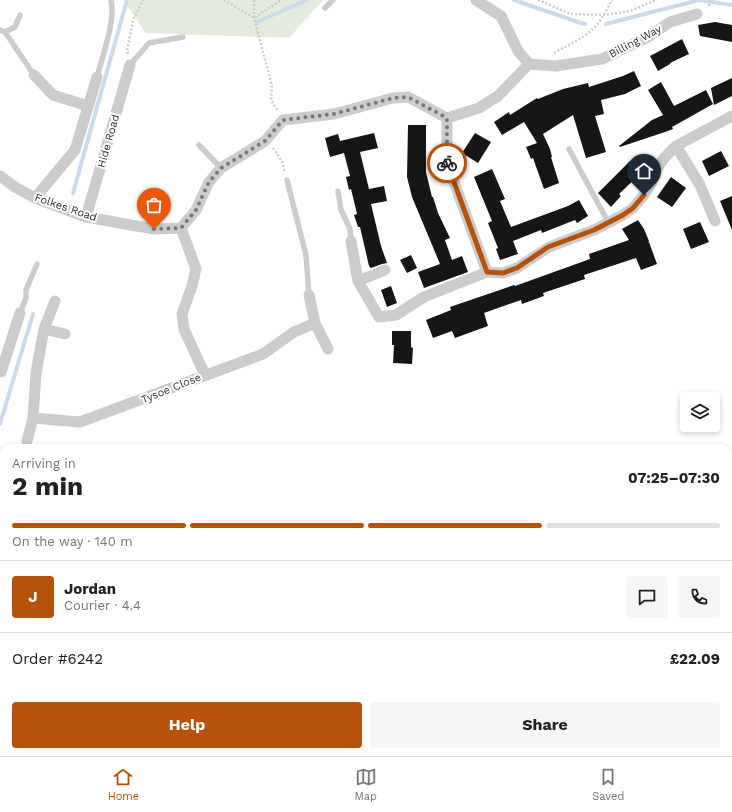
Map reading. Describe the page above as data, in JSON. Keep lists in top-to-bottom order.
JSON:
{
  "streets": {
    "street": [
      "Billing Way",
      "Hide Road",
      "Folkes Road",
      "Tysoe Close"
    ]
  },
  "crossings": [
    ["Hide Road", "Folkes Road"],
    ["Folkes Road", "Tysoe Close"]
  ],
  "page": {
    "heading": ["2 min", "Arriving in", "07:25–07:30"],
    "panel": [
      "Jordan",
      "Courier · 4.4",
      "Order #6242",
      "£22.09"
    ],
    "bar": "On the way · 140 m",
    "round": "J",
    "buttons": ["Help", "Share"],
    "tabs": ["Home", "Map", "Saved"]
  }
}
